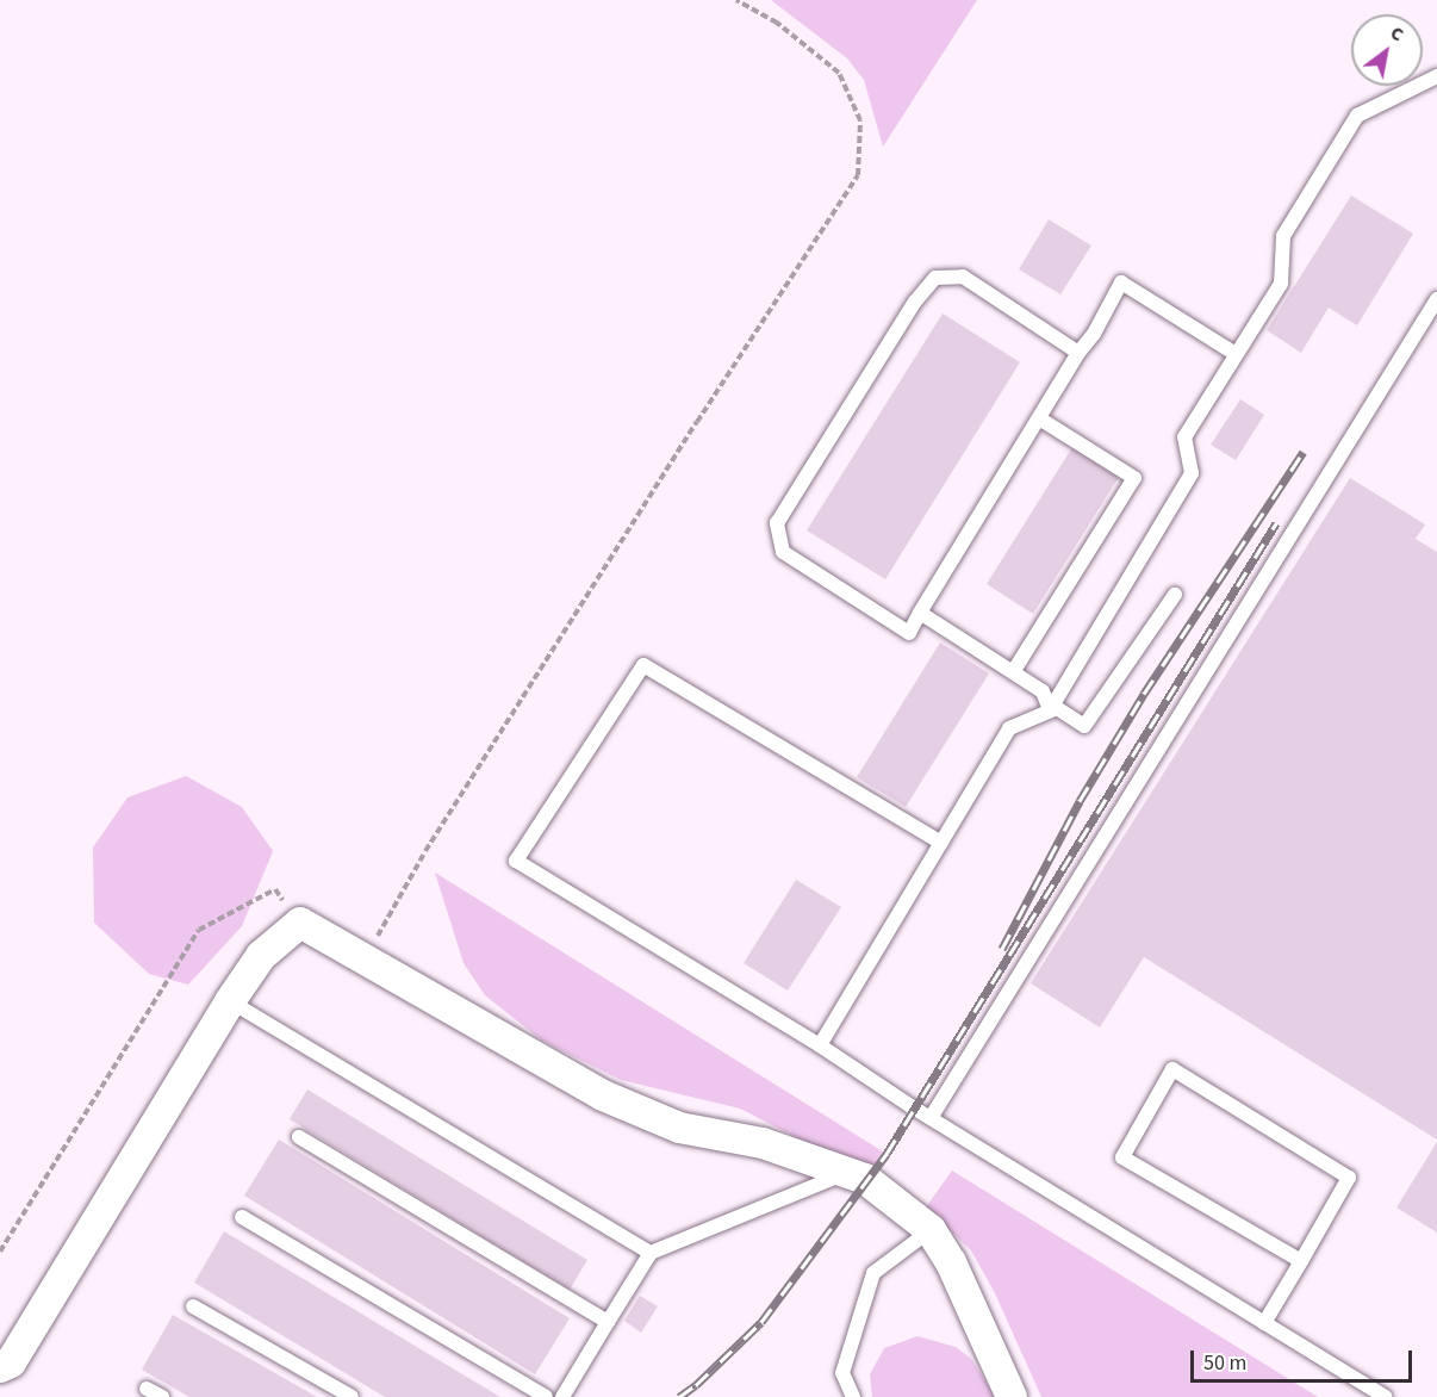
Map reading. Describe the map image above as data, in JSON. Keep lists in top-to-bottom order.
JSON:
{
  "scale_bar": "50 m",
  "north": "top right"
}
